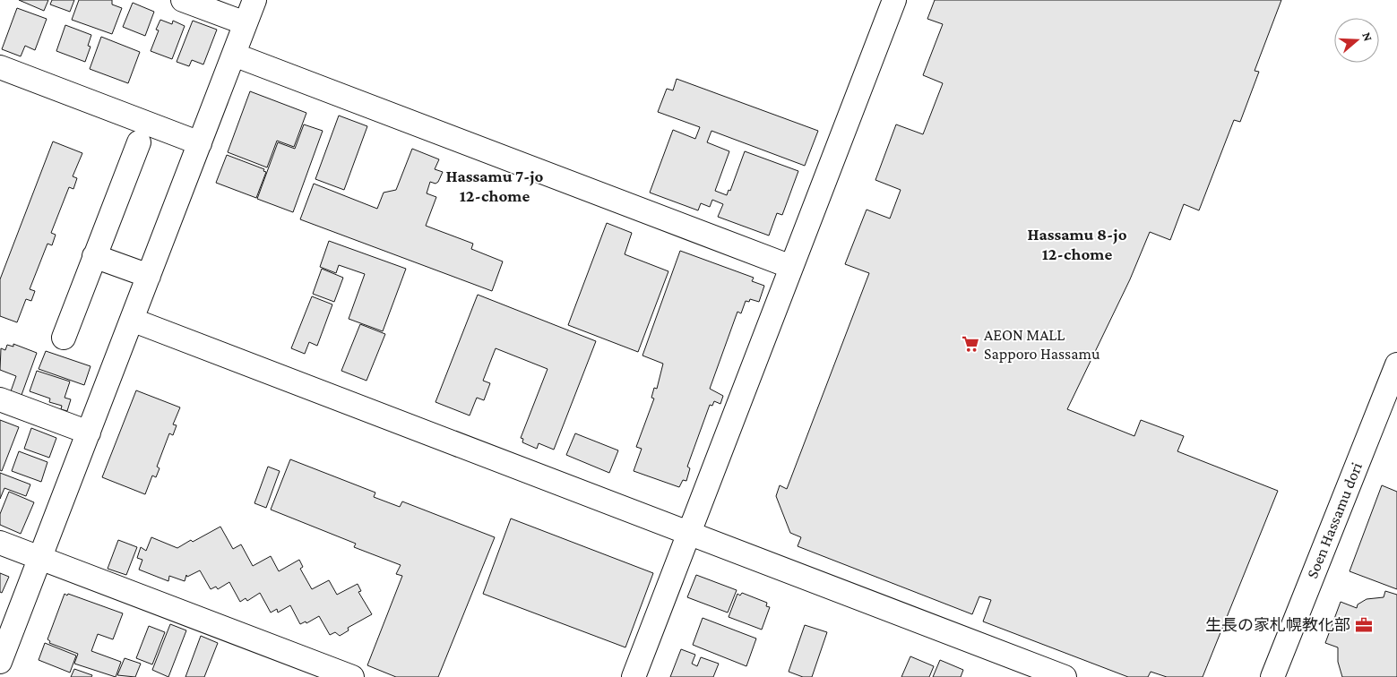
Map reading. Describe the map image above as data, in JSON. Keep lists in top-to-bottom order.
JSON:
{
  "streets": {
    "street": ["Soen Hassamu dori"]
  },
  "districts": ["Hassamu 7-jo 12-chome", "Hassamu 8-jo 12-chome"],
  "places": {
    "supermarket": ["AEON MALL Sapporo Hassamu"],
    "office": ["生長の家札幌教化部"]
  },
  "north": "right"
}
